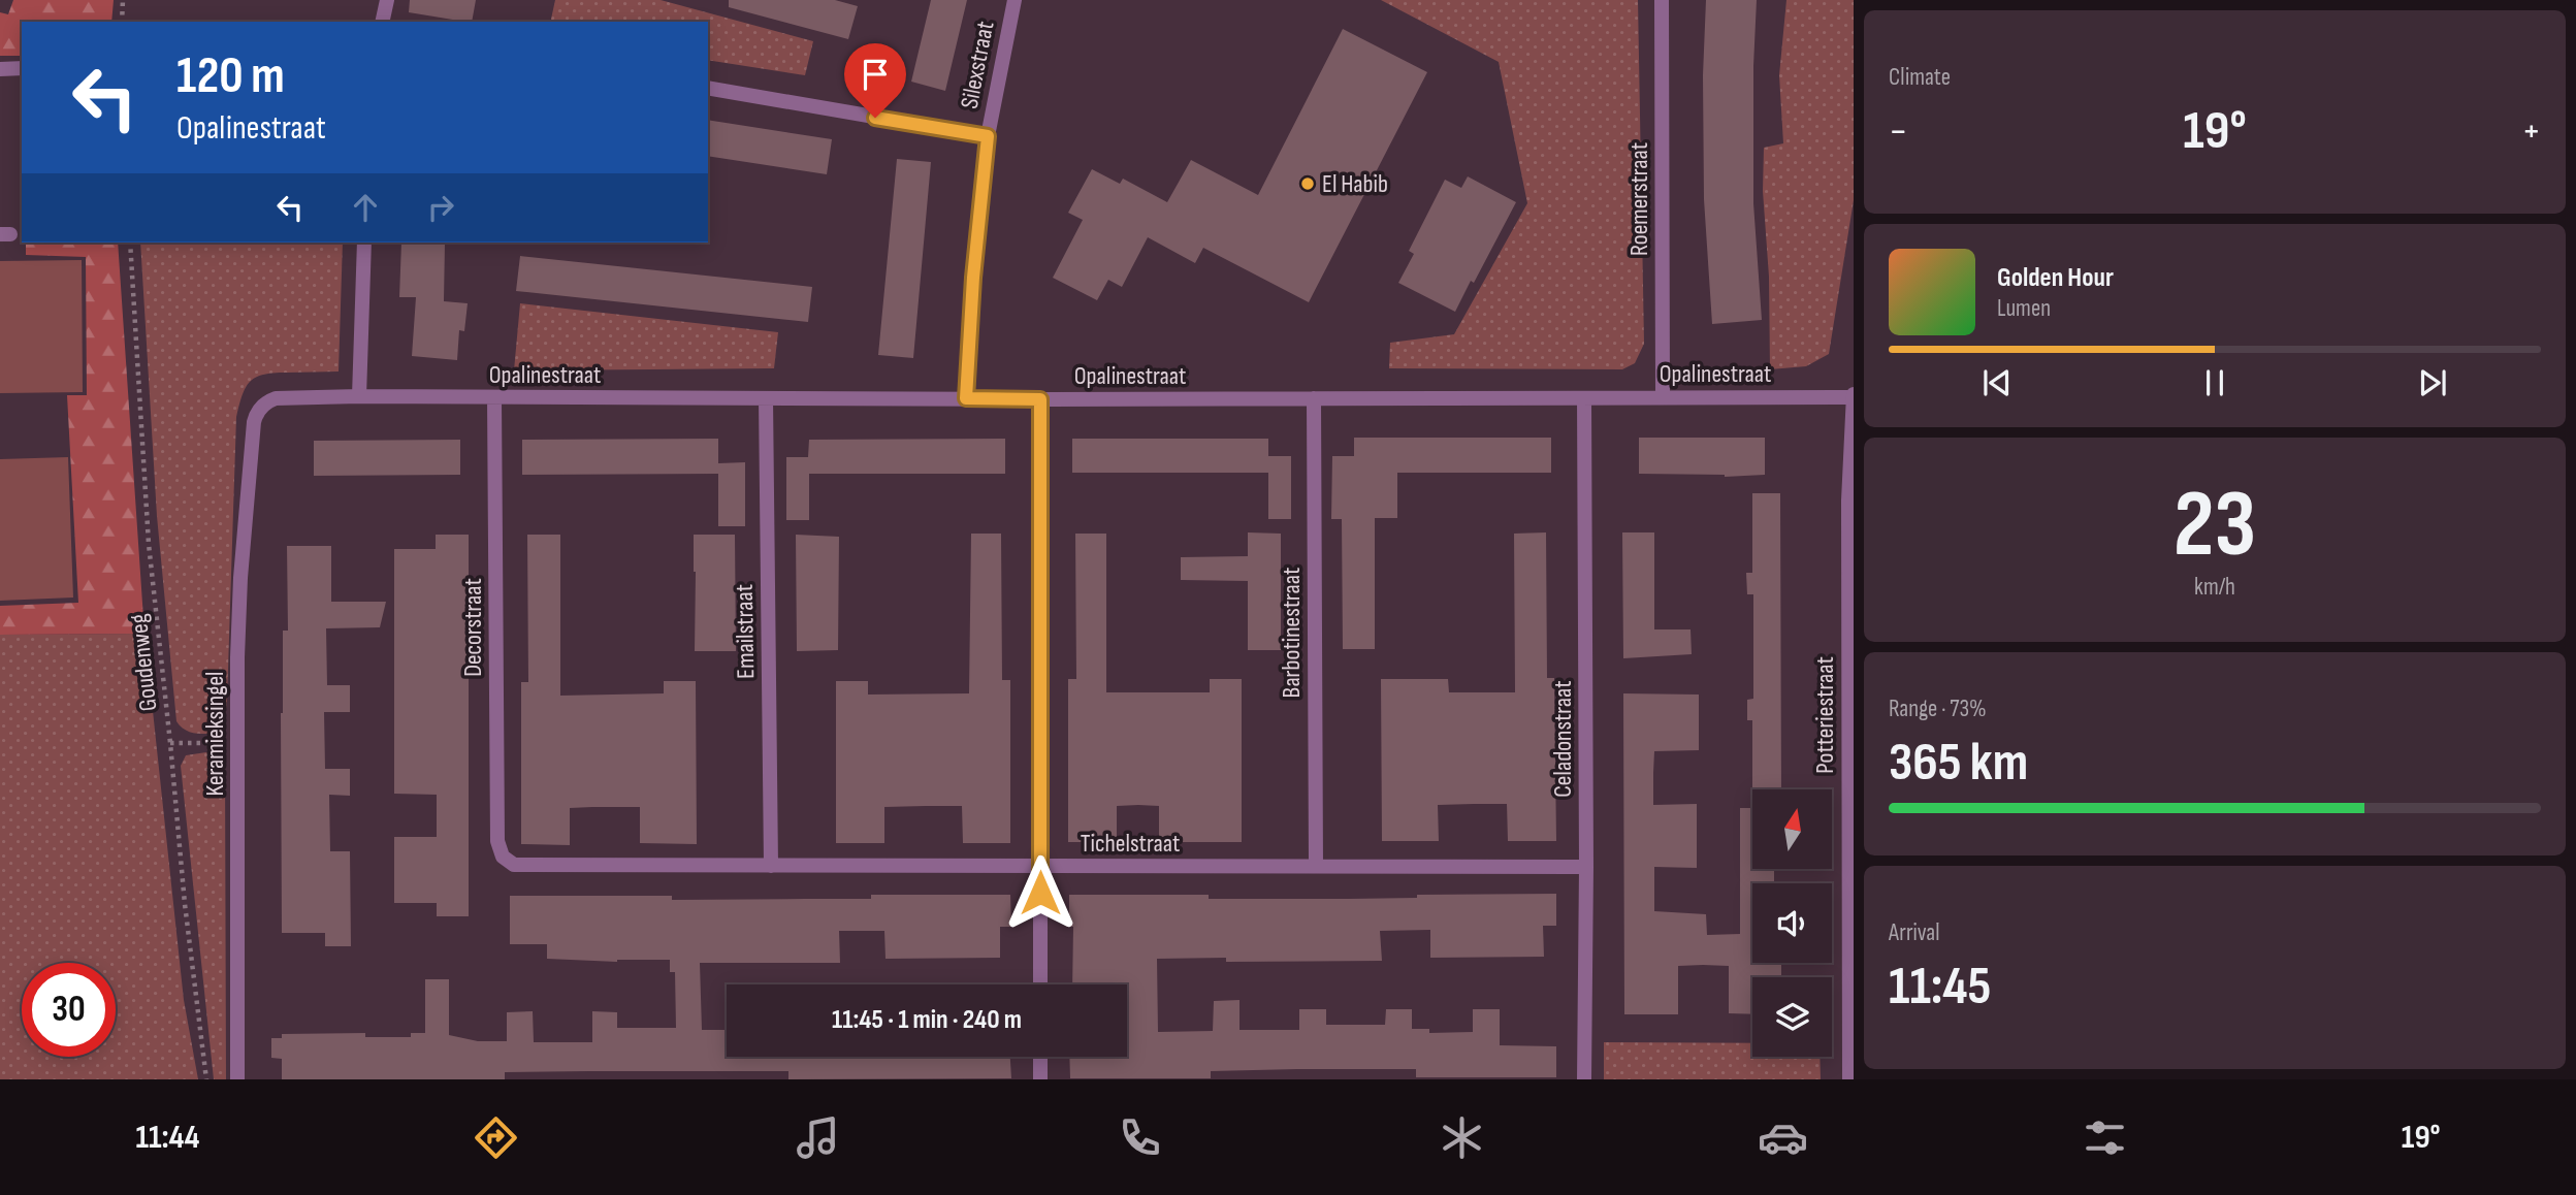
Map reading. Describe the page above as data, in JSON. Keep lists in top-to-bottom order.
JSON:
{
  "streets": {
    "street": [
      "Silexstraat",
      "Roemerstraat",
      "Opalinestraat",
      "Decorstraat",
      "Emailstraat",
      "Barbotinestraat",
      "Potteriestraat",
      "Keramieksingel",
      "Celadonstraat",
      "Tichelstraat"
    ],
    "path": ["Goudenweg"]
  },
  "crossings": [
    ["Silexstraat", "Opalinestraat"],
    ["Roemerstraat", "Opalinestraat"],
    ["Opalinestraat", "Decorstraat"],
    ["Opalinestraat", "Emailstraat"],
    ["Opalinestraat", "Barbotinestraat"],
    ["Opalinestraat", "Potteriestraat"],
    ["Opalinestraat", "Keramieksingel"],
    ["Opalinestraat", "Celadonstraat"],
    ["Decorstraat", "Tichelstraat"],
    ["Emailstraat", "Tichelstraat"],
    ["Barbotinestraat", "Tichelstraat"],
    ["Celadonstraat", "Tichelstraat"]
  ],
  "places": ["El Habib"],
  "north": "top",
  "page": {
    "tile": [
      "Climate",
      ["23", "km/h"],
      ["Range · 73%", "365 km"],
      ["Arrival", "11:45"]
    ],
    "turn": ["120 m", "Opalinestraat"],
    "heat": ["−", "19°", "+"],
    "song": ["Golden Hour", "Lumen"],
    "limit": "30",
    "trip": "11:45 · 1 min · 240 m",
    "tabs": ["11:44", "19°"]
  }
}
